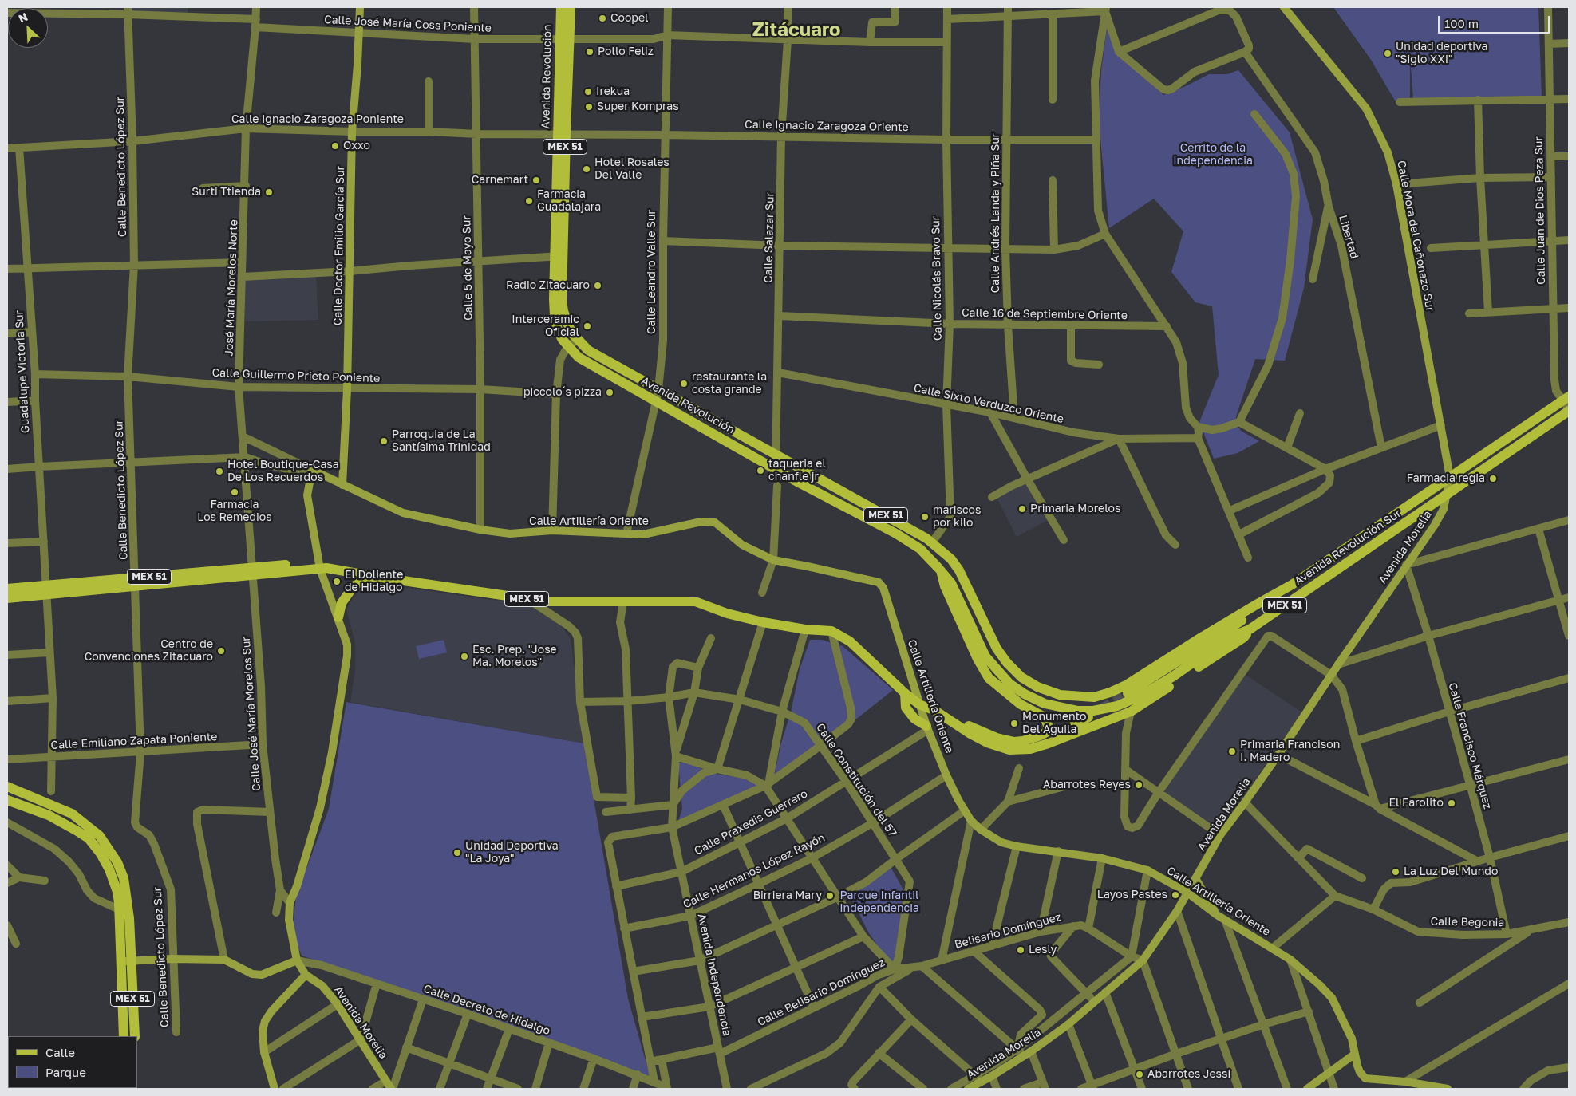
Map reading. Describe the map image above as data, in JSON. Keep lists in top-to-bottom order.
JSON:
{
  "streets": {
    "main road": ["Avenida Revolución", "MEX 51", "Avenida Revolución Sur"],
    "street": [
      "Calle José María Coss Poniente",
      "Calle Ignacio Zaragoza Poniente",
      "Calle Ignacio Zaragoza Oriente",
      "Calle Benedicto López Sur",
      "Calle Juan de Dios Peza Sur",
      "Calle Andrés Landa y Piña Sur",
      "Calle Mora del Cañonazo Sur",
      "Libertad",
      "Calle Salazar Sur",
      "Calle Doctor Emilio García Sur",
      "Calle 5 de Mayo Sur",
      "Calle Leandro Valle Sur",
      "Calle Nicolás Bravo Sur",
      "José María Morelos Norte",
      "Calle 16 de Septiembre Oriente",
      "Guadalupe Victoria Sur",
      "Calle Guillermo Prieto Poniente",
      "Calle Sixto Verduzco Oriente",
      "Calle Artillería Oriente",
      "Avenida Morelia",
      "Calle José María Morelos Sur",
      "Calle Emiliano Zapata Poniente",
      "Calle Francisco Márquez",
      "Calle Constitución del 57",
      "Calle Praxedis Guerrero",
      "Calle Hermanos López Rayón",
      "Calle Begonia",
      "Belisario Domínguez",
      "Avenida Independencia",
      "Calle Belisario Domínguez",
      "Calle Decreto de Hidalgo"
    ]
  },
  "crossings": [
    ["Calle José María Coss Poniente", "Avenida Revolución"],
    ["Calle José María Coss Poniente", "Calle Benedicto López Sur"],
    ["Calle José María Coss Poniente", "Calle Salazar Sur"],
    ["Calle José María Coss Poniente", "Calle Doctor Emilio García Sur"],
    ["Calle José María Coss Poniente", "Calle 5 de Mayo Sur"],
    ["Calle José María Coss Poniente", "Calle Leandro Valle Sur"],
    ["Calle José María Coss Poniente", "Calle Nicolás Bravo Sur"],
    ["Calle José María Coss Poniente", "José María Morelos Norte"],
    ["Avenida Revolución", "Calle Ignacio Zaragoza Poniente"],
    ["Avenida Revolución", "Calle Ignacio Zaragoza Oriente"],
    ["Avenida Revolución", "Calle Salazar Sur"],
    ["Avenida Revolución", "Calle Leandro Valle Sur"],
    ["Avenida Revolución", "Calle Nicolás Bravo Sur"],
    ["Avenida Revolución", "Avenida Revolución Sur"],
    ["Calle Ignacio Zaragoza Poniente", "Calle Ignacio Zaragoza Oriente"],
    ["Calle Ignacio Zaragoza Poniente", "Calle Benedicto López Sur"],
    ["Calle Ignacio Zaragoza Poniente", "Calle Doctor Emilio García Sur"],
    ["Calle Ignacio Zaragoza Poniente", "Calle 5 de Mayo Sur"],
    ["Calle Ignacio Zaragoza Poniente", "José María Morelos Norte"],
    ["Calle Ignacio Zaragoza Poniente", "Guadalupe Victoria Sur"],
    ["Calle Ignacio Zaragoza Oriente", "Calle Andrés Landa y Piña Sur"],
    ["Calle Ignacio Zaragoza Oriente", "Calle Salazar Sur"],
    ["Calle Ignacio Zaragoza Oriente", "Calle Leandro Valle Sur"],
    ["Calle Ignacio Zaragoza Oriente", "Calle Nicolás Bravo Sur"],
    ["MEX 51", "Calle Benedicto López Sur"],
    ["MEX 51", "José María Morelos Norte"],
    ["MEX 51", "Guadalupe Victoria Sur"],
    ["MEX 51", "Calle Artillería Oriente"],
    ["MEX 51", "Avenida Revolución Sur"],
    ["MEX 51", "Calle José María Morelos Sur"],
    ["Calle Benedicto López Sur", "Calle Guillermo Prieto Poniente"],
    ["Calle Benedicto López Sur", "Calle Artillería Oriente"],
    ["Calle Benedicto López Sur", "Calle Emiliano Zapata Poniente"],
    ["Calle Juan de Dios Peza Sur", "Avenida Revolución Sur"],
    ["Calle Andrés Landa y Piña Sur", "Calle 16 de Septiembre Oriente"],
    ["Calle Andrés Landa y Piña Sur", "Calle Sixto Verduzco Oriente"],
    ["Calle Mora del Cañonazo Sur", "Avenida Revolución Sur"],
    ["Calle Mora del Cañonazo Sur", "Avenida Morelia"],
    ["Calle Salazar Sur", "Calle 16 de Septiembre Oriente"],
    ["Calle Salazar Sur", "Calle Sixto Verduzco Oriente"],
    ["Calle Doctor Emilio García Sur", "Calle Guillermo Prieto Poniente"],
    ["Calle Doctor Emilio García Sur", "Calle Artillería Oriente"],
    ["Calle 5 de Mayo Sur", "Calle Guillermo Prieto Poniente"],
    ["Calle 5 de Mayo Sur", "Calle Artillería Oriente"],
    ["Calle Leandro Valle Sur", "Calle Artillería Oriente"],
    ["Calle Nicolás Bravo Sur", "Calle 16 de Septiembre Oriente"],
    ["Calle Nicolás Bravo Sur", "Calle Sixto Verduzco Oriente"],
    ["José María Morelos Norte", "Calle Guillermo Prieto Poniente"],
    ["José María Morelos Norte", "Calle Artillería Oriente"],
    ["José María Morelos Norte", "Calle José María Morelos Sur"],
    ["Guadalupe Victoria Sur", "Calle Guillermo Prieto Poniente"],
    ["Guadalupe Victoria Sur", "Calle Artillería Oriente"],
    ["Guadalupe Victoria Sur", "Calle Emiliano Zapata Poniente"],
    ["Calle Artillería Oriente", "Avenida Morelia"],
    ["Calle Artillería Oriente", "Calle Praxedis Guerrero"],
    ["Calle Artillería Oriente", "Calle Hermanos López Rayón"],
    ["Avenida Revolución Sur", "Avenida Morelia"],
    ["Avenida Morelia", "Calle Francisco Márquez"],
    ["Avenida Morelia", "Calle Begonia"],
    ["Avenida Morelia", "Belisario Domínguez"],
    ["Calle José María Morelos Sur", "Calle Emiliano Zapata Poniente"],
    ["Calle Francisco Márquez", "Calle Begonia"],
    ["Calle Constitución del 57", "Calle Praxedis Guerrero"],
    ["Calle Constitución del 57", "Calle Hermanos López Rayón"],
    ["Calle Constitución del 57", "Calle Belisario Domínguez"],
    ["Calle Praxedis Guerrero", "Avenida Independencia"],
    ["Calle Hermanos López Rayón", "Avenida Independencia"],
    ["Belisario Domínguez", "Calle Belisario Domínguez"],
    ["Avenida Independencia", "Calle Belisario Domínguez"]
  ],
  "districts": ["Zitácuaro"],
  "parks": ["Cerrito de la Independencia", "Parque Infantil Independencia"],
  "places": [
    "Coopel",
    "Pollo Feliz",
    "Unidad deportiva \"Siglo XXI\"",
    "Irekua",
    "Super Kompras",
    "Oxxo",
    "Hotel Rosales Del Valle",
    "Carnemart",
    "Surti Ttienda",
    "Farmacia Guadalajara",
    "Radio Zitacuaro",
    "Interceramic Oficial",
    "restaurante la costa grande",
    "piccolo´s pizza",
    "Parroquia de La Santísima Trinidad",
    "taqueria el chanfle jr",
    "Hotel Boutique-Casa De Los Recuerdos",
    "Farmacia regia",
    "Farmacia Los Remedios",
    "Primaria Morelos",
    "mariscos por kilo",
    "El Doliente de Hidalgo",
    "Centro de Convenciones Zitacuaro",
    "Esc. Prep. \"Jose Ma. Morelos\"",
    "Monumento Del Aguila",
    "Primaria Francison I. Madero",
    "Abarrotes Reyes",
    "El Farolito",
    "Unidad Deportiva \"La Joya\"",
    "La Luz Del Mundo",
    "Layos Pastes",
    "Birriera Mary",
    "Lesly",
    "Abarrotes Jessi"
  ],
  "legend": ["Calle", "Parque"],
  "scale_bar": "100 m",
  "north": "top left"
}
